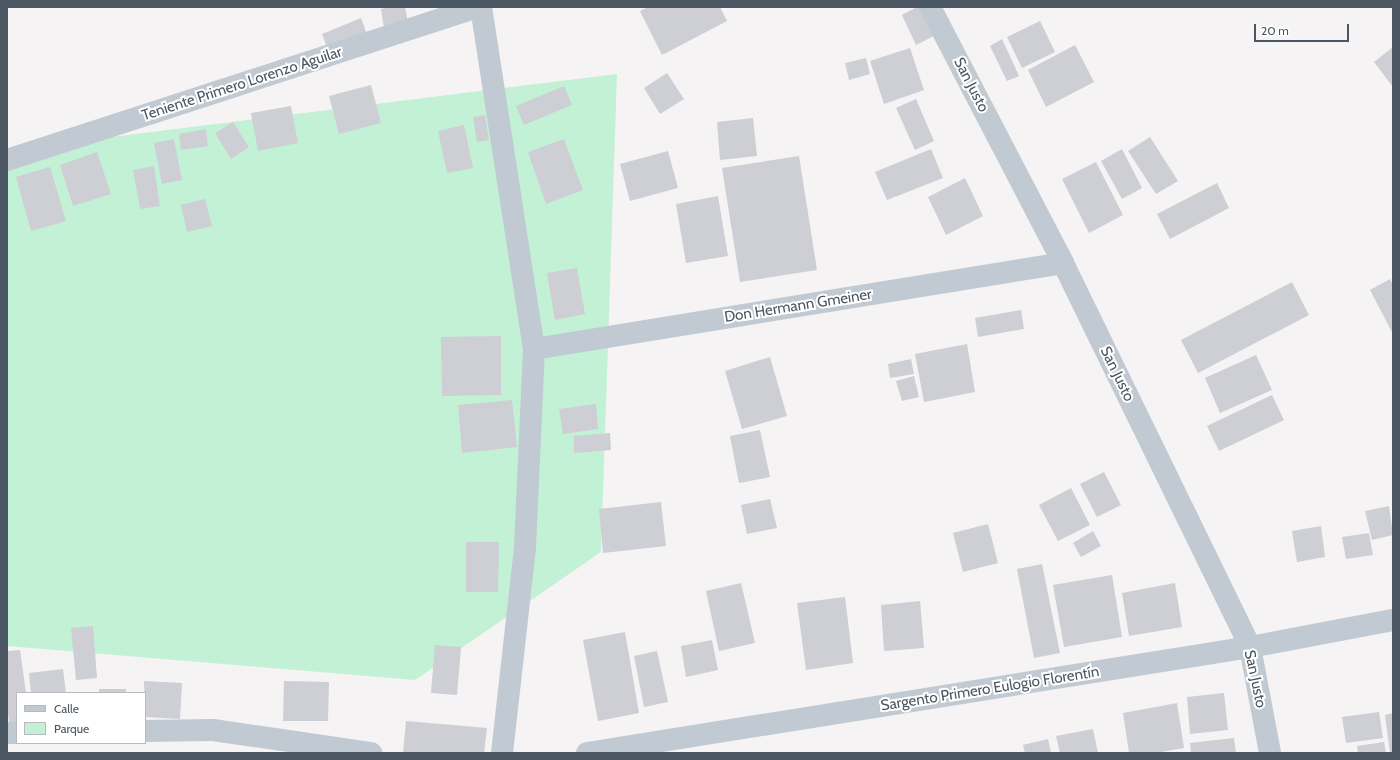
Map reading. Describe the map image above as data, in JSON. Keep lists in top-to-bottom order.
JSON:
{
  "streets": {
    "street": [
      "Teniente Primero Lorenzo Aguilar",
      "San Justo",
      "Don Hermann Gmeiner",
      "Sargento Primero Eulogio Florentín"
    ]
  },
  "crossings": [
    ["San Justo", "Don Hermann Gmeiner"],
    ["San Justo", "Sargento Primero Eulogio Florentín"]
  ],
  "legend": ["Calle", "Parque"],
  "scale_bar": "20 m"
}
